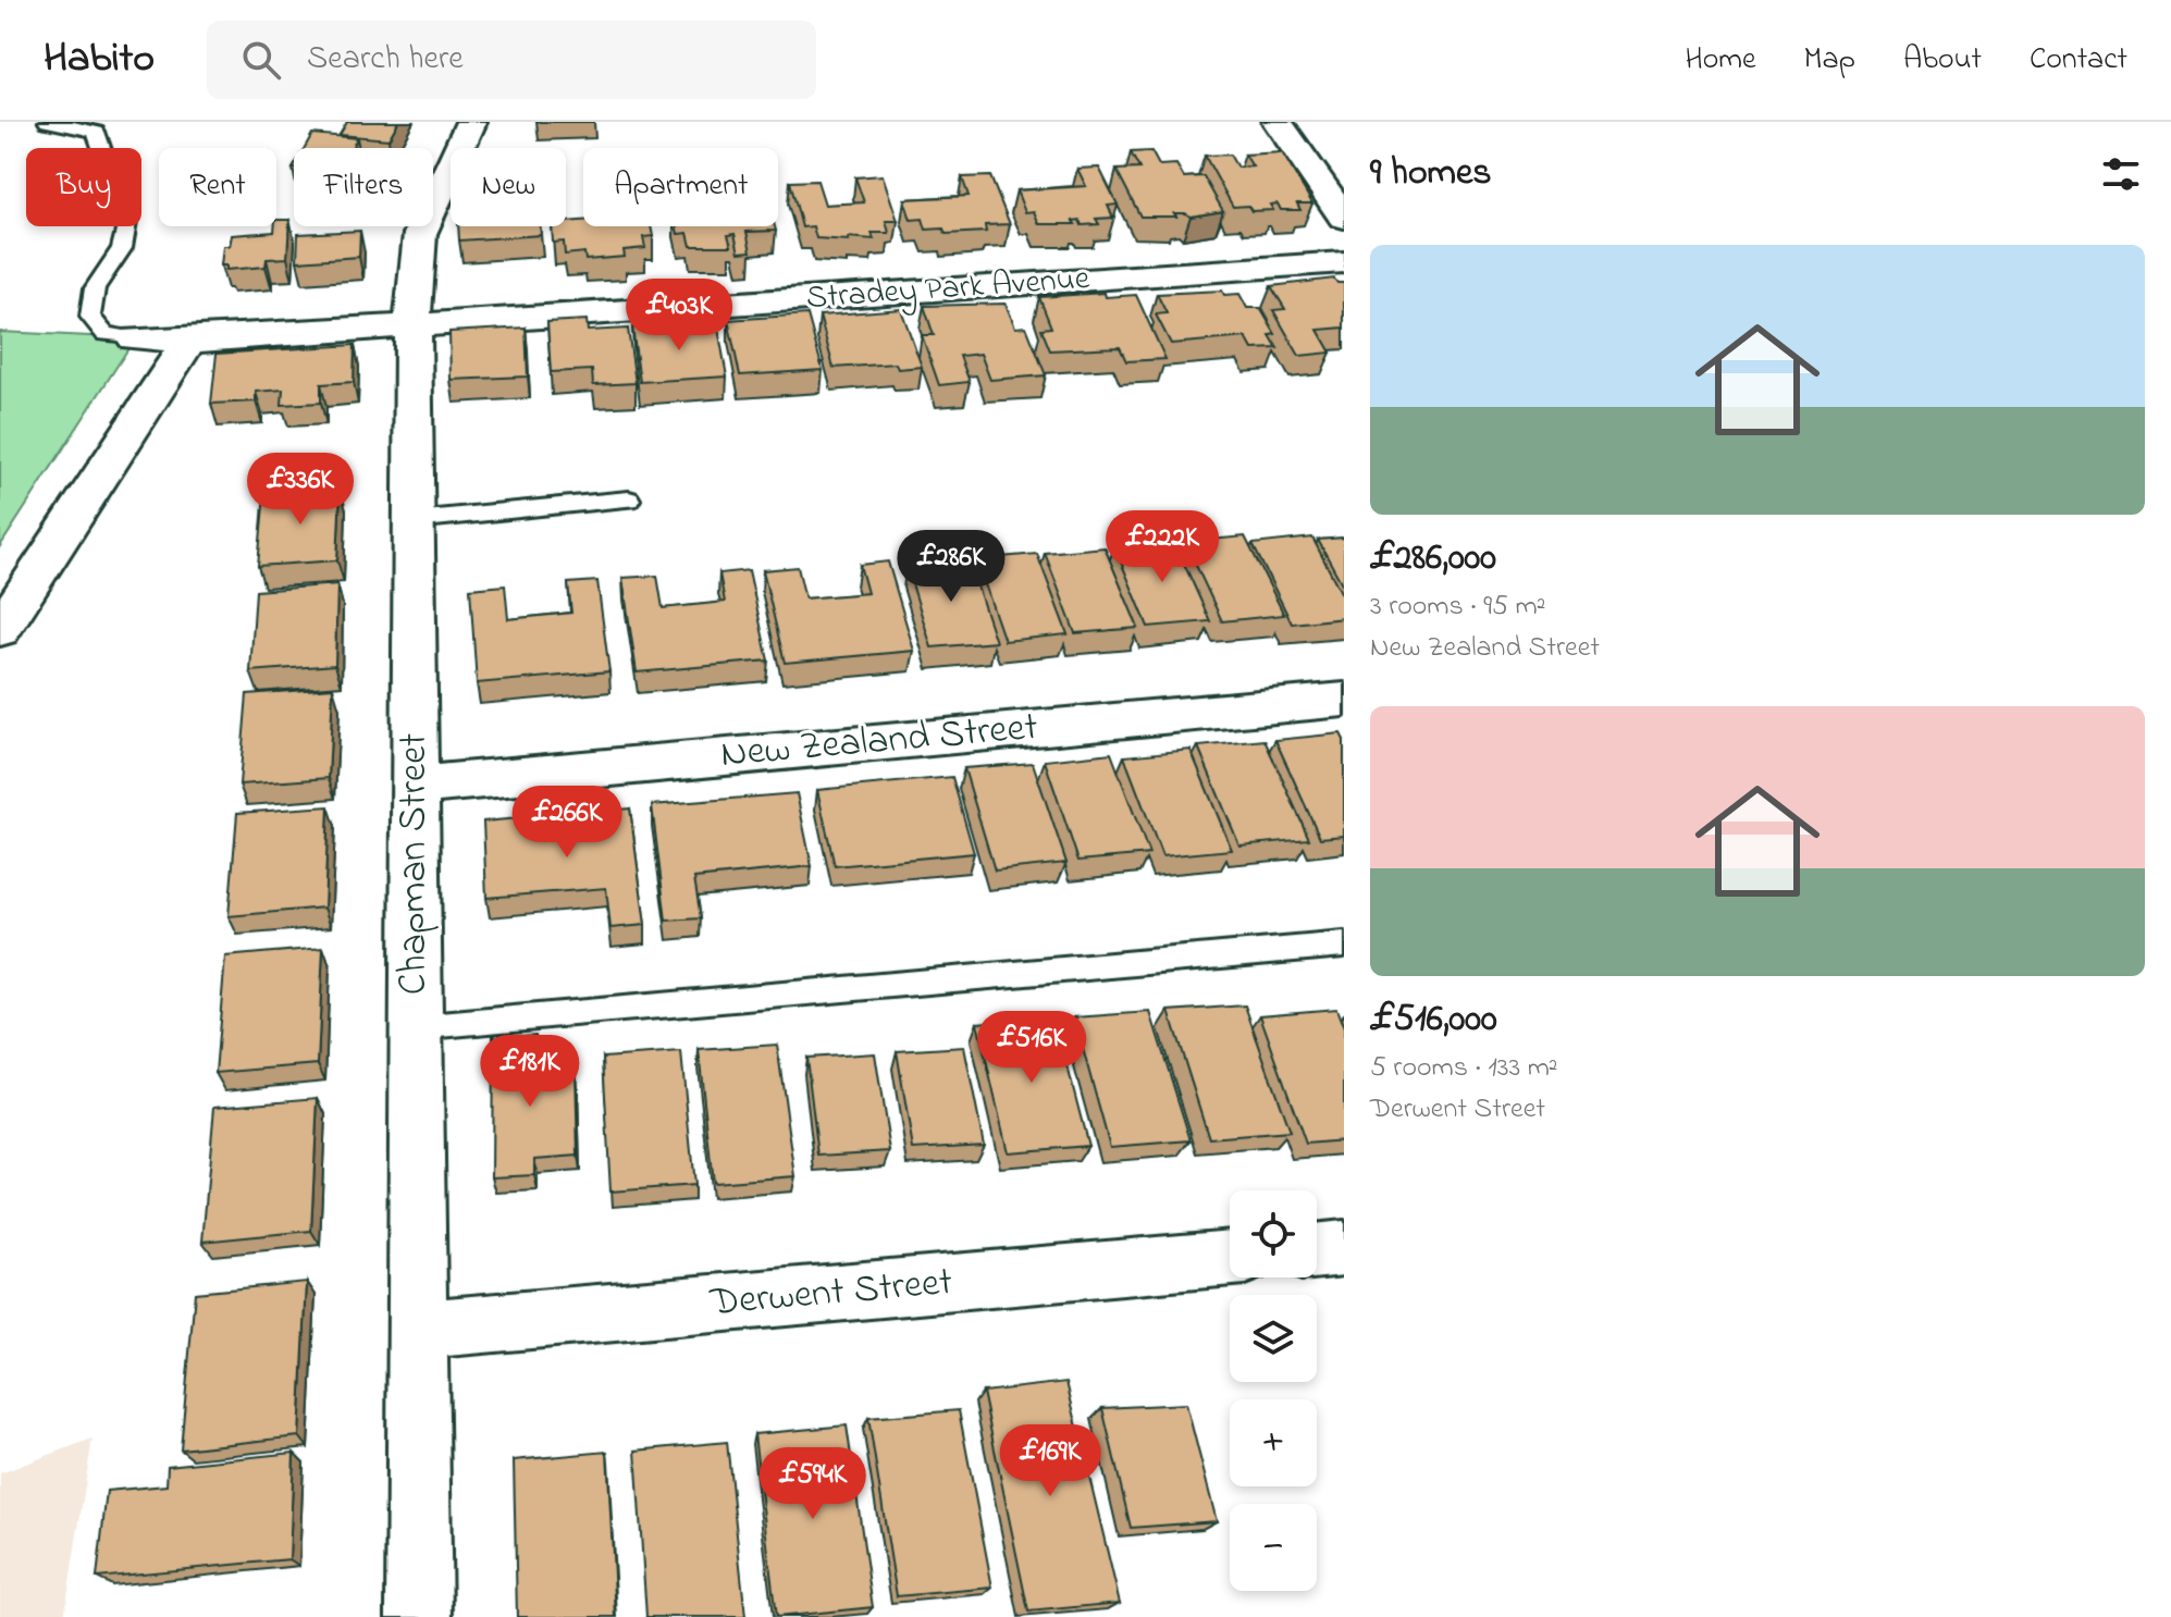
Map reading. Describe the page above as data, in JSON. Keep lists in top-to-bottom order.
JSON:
{
  "streets": {
    "street": [
      "Stradey Park Avenue",
      "New Zealand Street",
      "Chapman Street",
      "Derwent Street"
    ]
  },
  "crossings": [
    ["Stradey Park Avenue", "Chapman Street"],
    ["New Zealand Street", "Chapman Street"],
    ["Chapman Street", "Derwent Street"]
  ],
  "page": {
    "header": "Habito",
    "search": "Search here",
    "nav": [
      "Home",
      "Map",
      "About",
      "Contact"
    ],
    "heading": "9 homes",
    "chip": [
      "Buy",
      "Rent",
      "Filters",
      "New",
      "Apartment"
    ],
    "list": [
      {
        "name": "£286,000",
        "note": "3 rooms · 95 m² · New Zealand Street"
      },
      {
        "name": "£516,000",
        "note": "5 rooms · 133 m² · Derwent Street"
      }
    ],
    "price": [
      "£403K",
      "£336K",
      "£222K",
      "£286K",
      "£266K",
      "£516K",
      "£181K",
      "£169K",
      "£594K"
    ],
    "map_buttons": ["+", "−"]
  }
}
